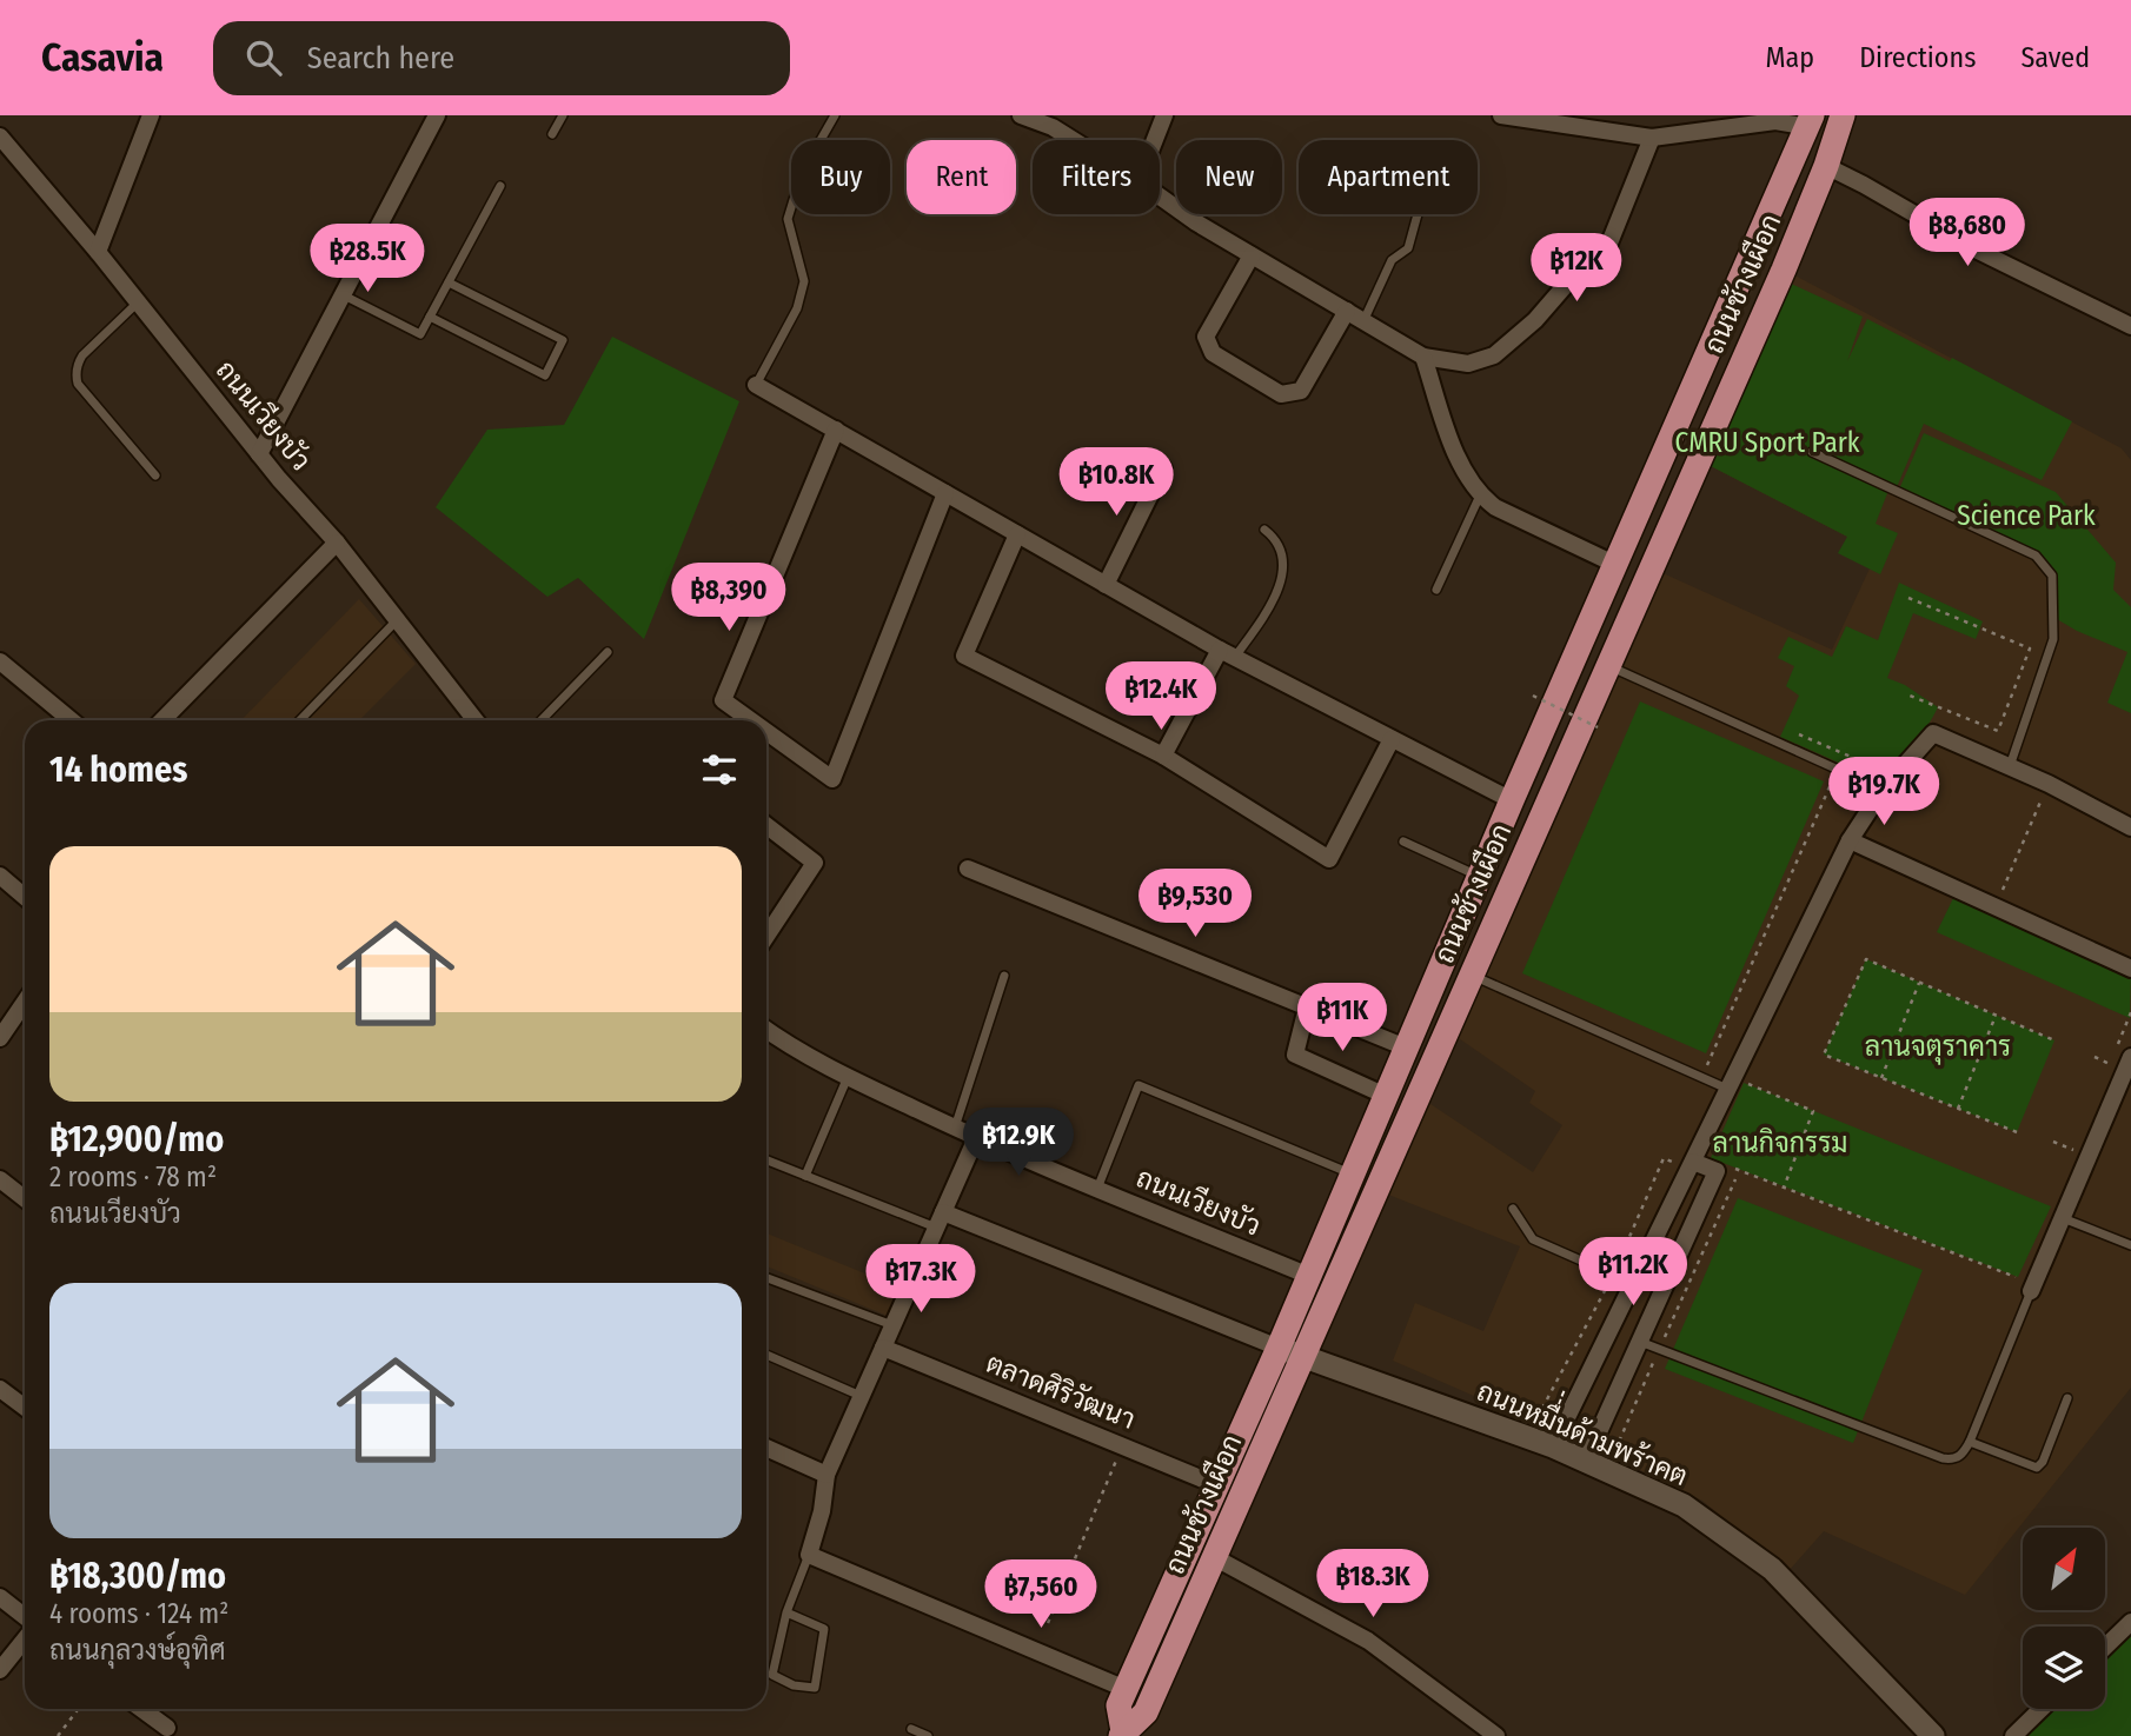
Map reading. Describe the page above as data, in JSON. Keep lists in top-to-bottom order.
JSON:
{
  "streets": {
    "main road": ["ถนนช้างเผือก"],
    "street": ["ถนนเวียงบัว", "ตลาดศิริวัฒนา", "ถนนหมื่่นด้ามพร้าคต"]
  },
  "crossings": [
    ["ถนนช้างเผือก", "ถนนเวียงบัว"],
    ["ถนนช้างเผือก", "ตลาดศิริวัฒนา"],
    ["ถนนช้างเผือก", "ถนนหมื่่นด้ามพร้าคต"]
  ],
  "parks": [
    "CMRU Sport Park",
    "Science Park",
    "ลานจตุราคาร",
    "ลานกิจกรรม"
  ],
  "north": "top right",
  "page": {
    "header": "Casavia",
    "search": "Search here",
    "nav": ["Map", "Directions", "Saved"],
    "chip": [
      "Buy",
      "Rent",
      "Filters",
      "New",
      "Apartment"
    ],
    "price": [
      "฿8,680",
      "฿28.5K",
      "฿12K",
      "฿10.8K",
      "฿8,390",
      "฿12.4K",
      "฿19.7K",
      "฿9,530",
      "฿11K",
      "฿12.9K",
      "฿11.2K",
      "฿17.3K",
      "฿18.3K",
      "฿7,560"
    ],
    "heading": "14 homes",
    "list": [
      {
        "name": "฿12,900/mo",
        "note": "2 rooms · 78 m² · ถนนเวียงบัว"
      },
      {
        "name": "฿18,300/mo",
        "note": "4 rooms · 124 m² · ถนนกุลวงษ์อุทิศ"
      }
    ]
  }
}
